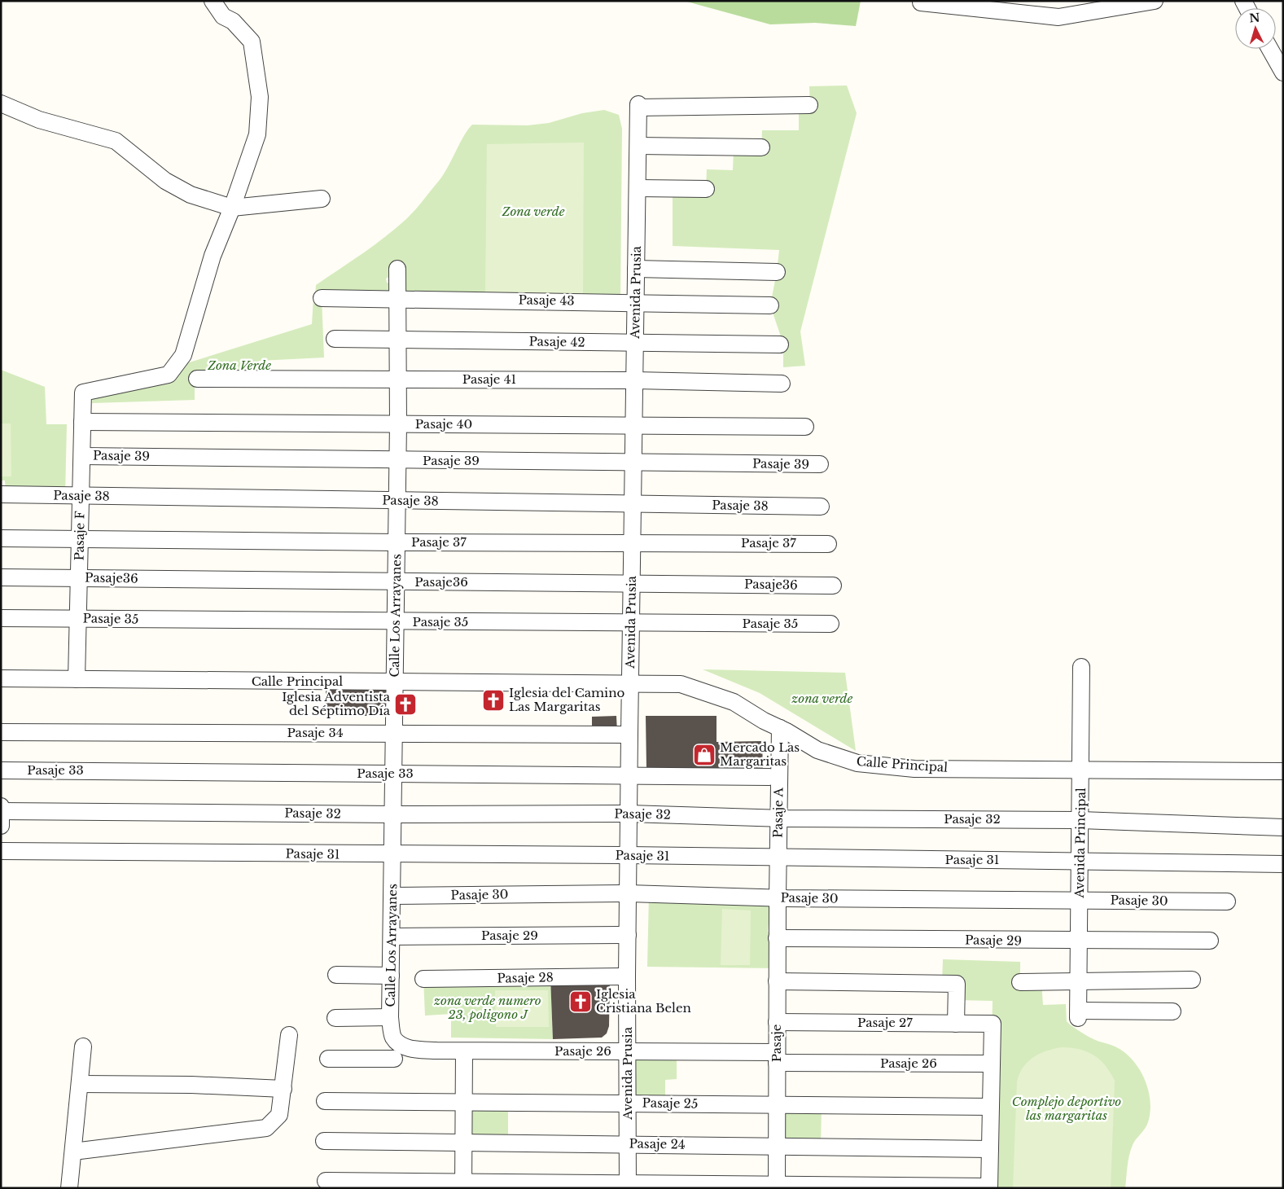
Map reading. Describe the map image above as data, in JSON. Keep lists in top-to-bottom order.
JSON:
{
  "streets": {
    "street": [
      "Avenida Prusia",
      "Pasaje 43",
      "Pasaje 42",
      "Pasaje 41",
      "Pasaje 40",
      "Pasaje 39",
      "Pasaje 38",
      "Pasaje F",
      "Pasaje 37",
      "Pasaje36",
      "Calle Los Arrayanes",
      "Pasaje 35",
      "Calle Principal",
      "Pasaje 34",
      "Pasaje 33",
      "Pasaje A",
      "Pasaje 32",
      "Avenida Principal",
      "Pasaje 31",
      "Pasaje 30",
      "Pasaje 29",
      "Pasaje 28",
      "Pasaje 27",
      "Pasaje",
      "Pasaje 26",
      "Pasaje 25",
      "Pasaje 24"
    ]
  },
  "crossings": [
    ["Avenida Prusia", "Pasaje 43"],
    ["Avenida Prusia", "Pasaje 42"],
    ["Avenida Prusia", "Pasaje 41"],
    ["Avenida Prusia", "Pasaje 40"],
    ["Avenida Prusia", "Pasaje 39"],
    ["Avenida Prusia", "Pasaje 38"],
    ["Avenida Prusia", "Pasaje 37"],
    ["Avenida Prusia", "Pasaje36"],
    ["Avenida Prusia", "Pasaje 35"],
    ["Avenida Prusia", "Calle Principal"],
    ["Avenida Prusia", "Pasaje 34"],
    ["Avenida Prusia", "Pasaje 33"],
    ["Avenida Prusia", "Pasaje 32"],
    ["Avenida Prusia", "Pasaje 31"],
    ["Avenida Prusia", "Pasaje 30"],
    ["Avenida Prusia", "Pasaje 29"],
    ["Avenida Prusia", "Pasaje 28"],
    ["Avenida Prusia", "Pasaje 26"],
    ["Avenida Prusia", "Pasaje 25"],
    ["Avenida Prusia", "Pasaje 24"],
    ["Pasaje 43", "Calle Los Arrayanes"],
    ["Pasaje 42", "Calle Los Arrayanes"],
    ["Pasaje 41", "Calle Los Arrayanes"],
    ["Pasaje 40", "Pasaje F"],
    ["Pasaje 40", "Calle Los Arrayanes"],
    ["Pasaje 39", "Pasaje F"],
    ["Pasaje 39", "Calle Los Arrayanes"],
    ["Pasaje 38", "Pasaje F"],
    ["Pasaje 38", "Calle Los Arrayanes"],
    ["Pasaje F", "Pasaje 37"],
    ["Pasaje F", "Pasaje36"],
    ["Pasaje F", "Pasaje 35"],
    ["Pasaje F", "Calle Principal"],
    ["Pasaje 37", "Calle Los Arrayanes"],
    ["Pasaje36", "Calle Los Arrayanes"],
    ["Calle Los Arrayanes", "Pasaje 35"],
    ["Calle Los Arrayanes", "Calle Principal"],
    ["Calle Los Arrayanes", "Pasaje 34"],
    ["Calle Los Arrayanes", "Pasaje 33"],
    ["Calle Los Arrayanes", "Pasaje 32"],
    ["Calle Los Arrayanes", "Pasaje 31"],
    ["Calle Los Arrayanes", "Pasaje 30"],
    ["Calle Los Arrayanes", "Pasaje 29"],
    ["Calle Los Arrayanes", "Pasaje 26"],
    ["Calle Principal", "Pasaje A"],
    ["Calle Principal", "Avenida Principal"],
    ["Pasaje A", "Pasaje 32"],
    ["Pasaje A", "Pasaje 31"],
    ["Pasaje A", "Pasaje 30"],
    ["Pasaje A", "Pasaje"],
    ["Pasaje 32", "Avenida Principal"],
    ["Avenida Principal", "Pasaje 31"],
    ["Avenida Principal", "Pasaje 30"],
    ["Avenida Principal", "Pasaje 29"],
    ["Pasaje 30", "Pasaje"],
    ["Pasaje 29", "Pasaje"],
    ["Pasaje 27", "Pasaje"],
    ["Pasaje 27", "Pasaje 26"],
    ["Pasaje", "Pasaje 26"],
    ["Pasaje", "Pasaje 25"],
    ["Pasaje", "Pasaje 24"]
  ],
  "parks": [
    "Zona verde",
    "Zona Verde",
    "zona verde",
    "zona verde numero 23, poligono J",
    "Complejo deportivo las margaritas"
  ],
  "places": {
    "church": ["Iglesia del Camino Las Margaritas", "Iglesia Adventista del Séptimo Día", "Iglesia Cristiana Belen"],
    "shop": ["Mercado Las Margaritas"]
  },
  "north": "top"
}
